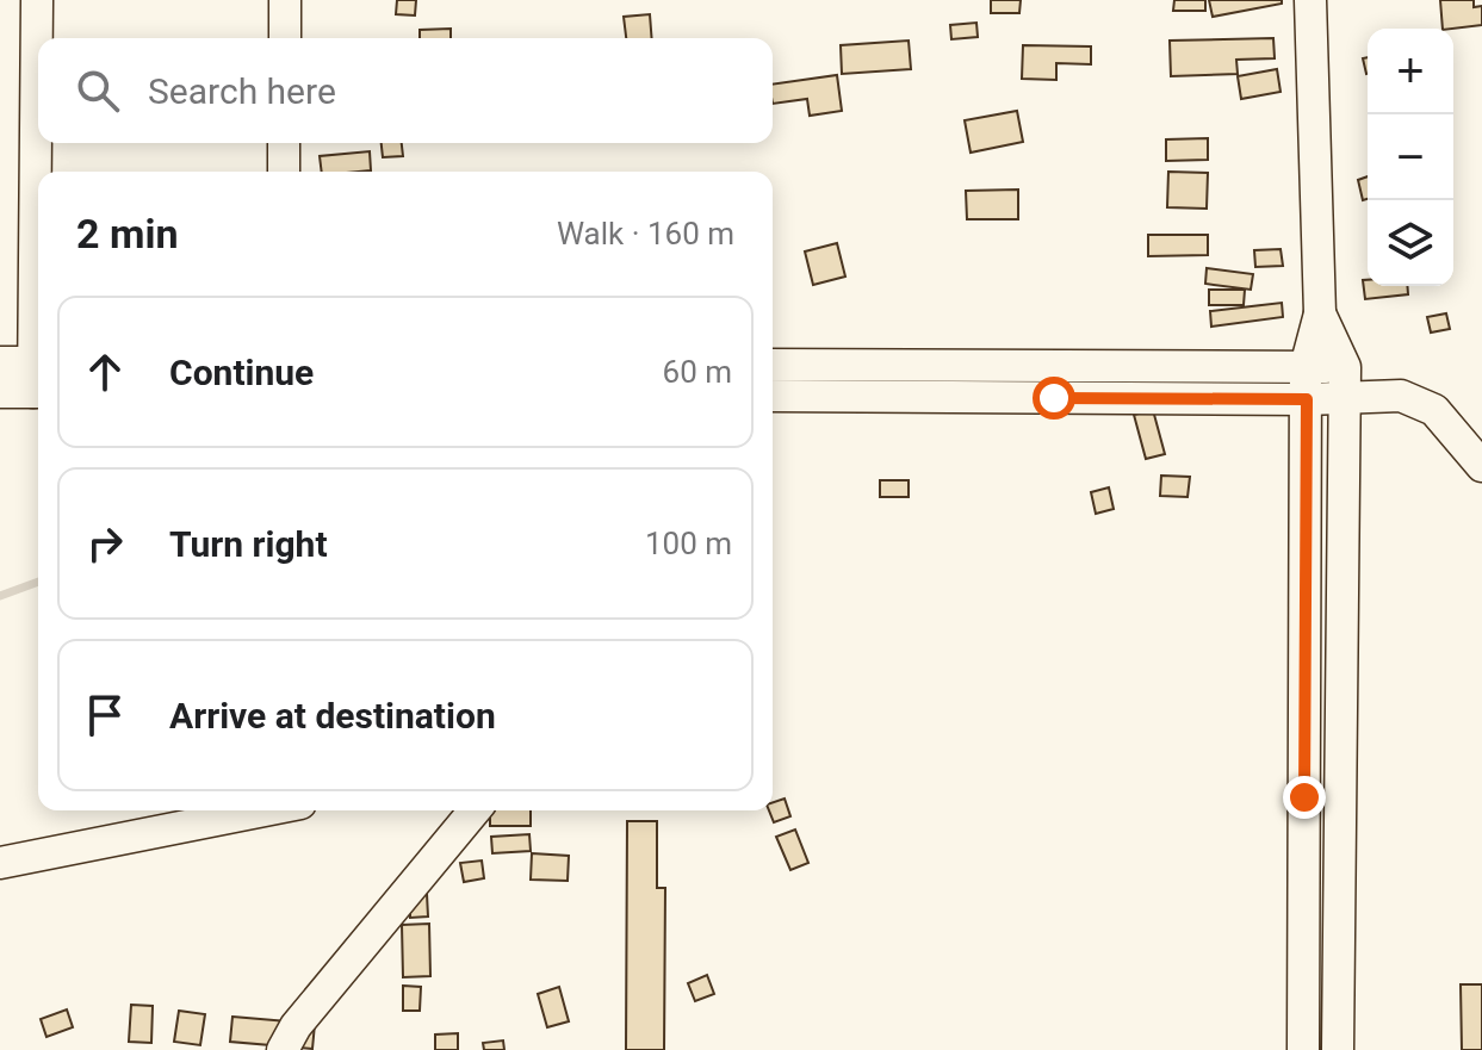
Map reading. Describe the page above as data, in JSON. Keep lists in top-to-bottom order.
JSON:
{
  "page": {
    "map_buttons": ["+", "−"],
    "search": "Search here",
    "heading": ["2 min", "Walk · 160 m"],
    "list": [
      ["Continue", "60 m"],
      ["Turn right", "100 m"],
      "Arrive at destination"
    ]
  }
}
